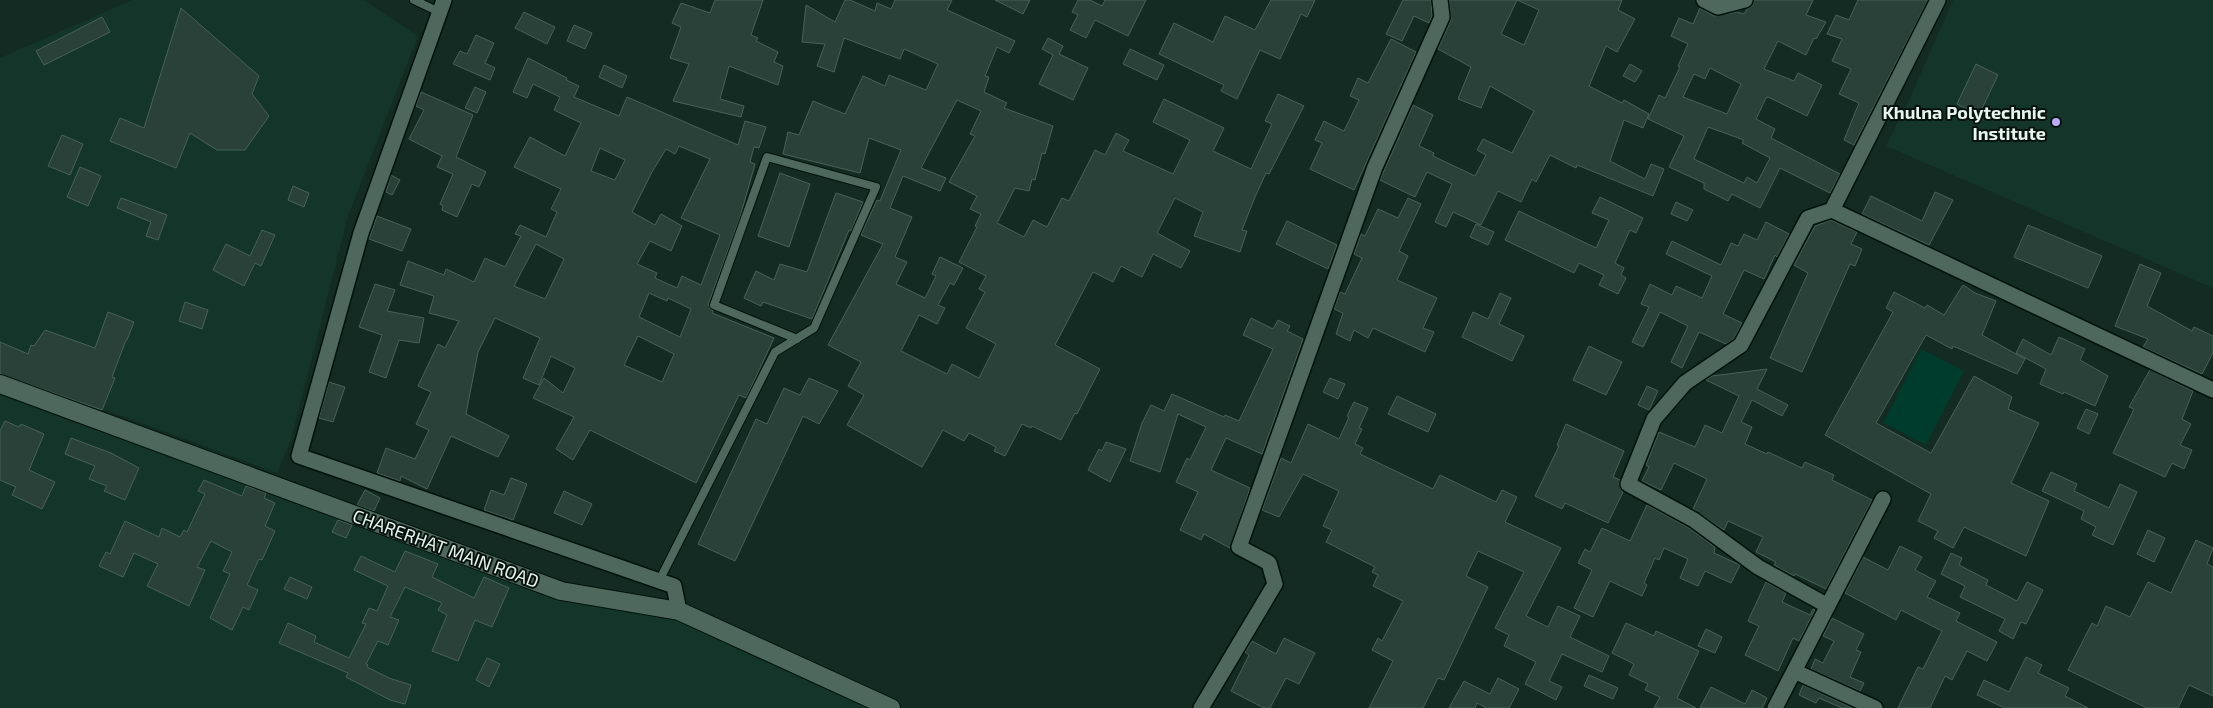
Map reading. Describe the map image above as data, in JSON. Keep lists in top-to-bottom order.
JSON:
{
  "streets": {
    "street": ["CHARERHAT MAIN ROAD"]
  },
  "places": ["Khulna Polytechnic Institute"]
}
